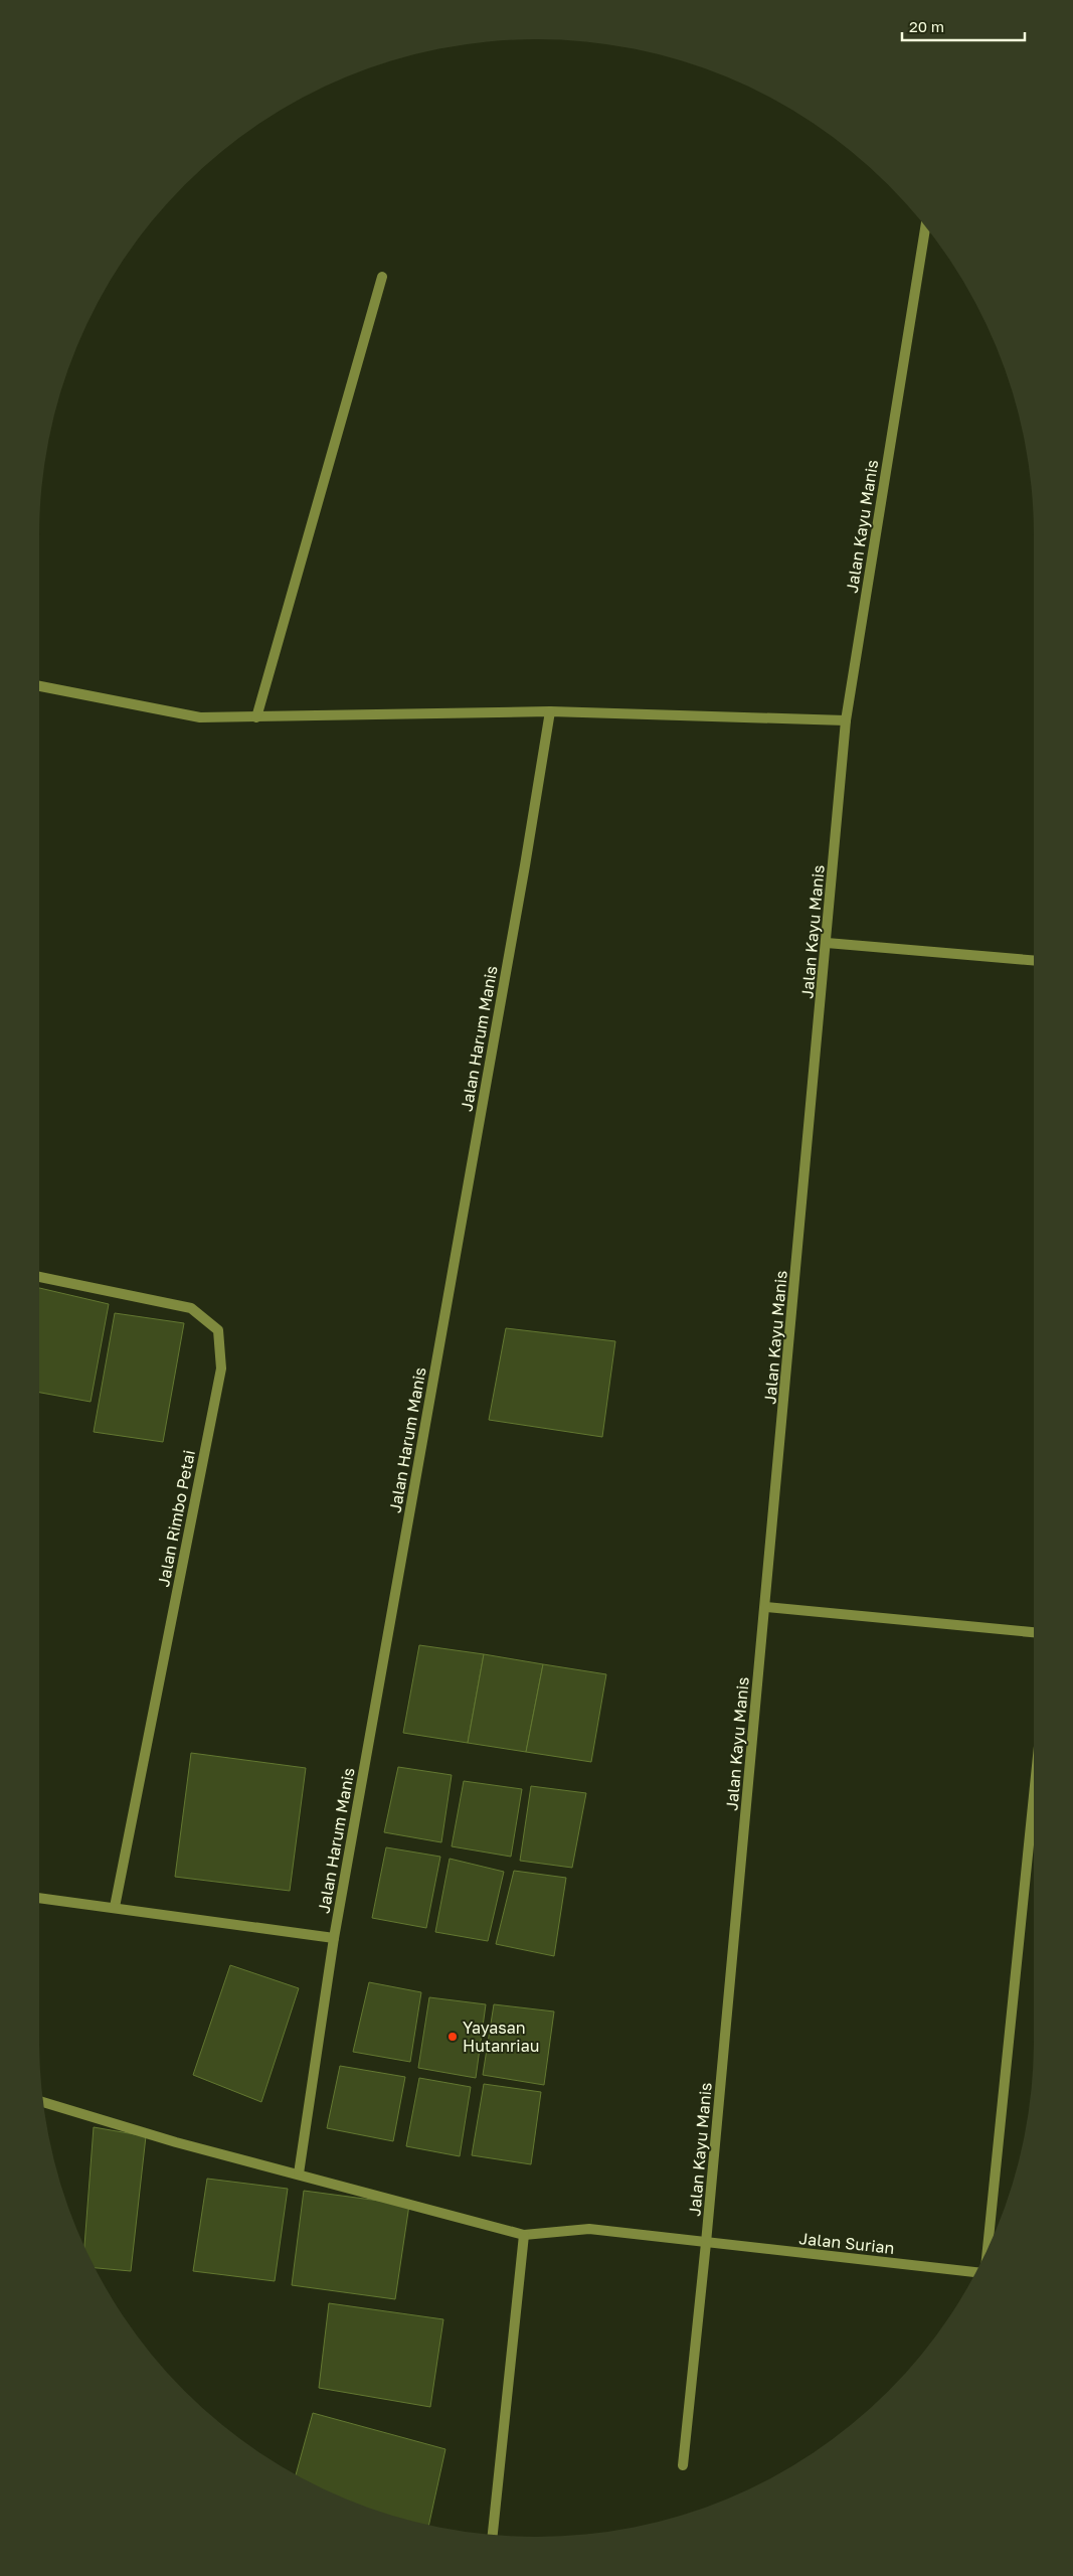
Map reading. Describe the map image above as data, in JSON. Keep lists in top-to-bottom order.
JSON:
{
  "streets": {
    "street": [
      "Jalan Kayu Manis",
      "Jalan Harum Manis",
      "Jalan Rimbo Petai",
      "Jalan Surian"
    ]
  },
  "crossings": [
    ["Jalan Kayu Manis", "Jalan Surian"]
  ],
  "places": ["Yayasan Hutanriau"],
  "scale_bar": "20 m"
}
